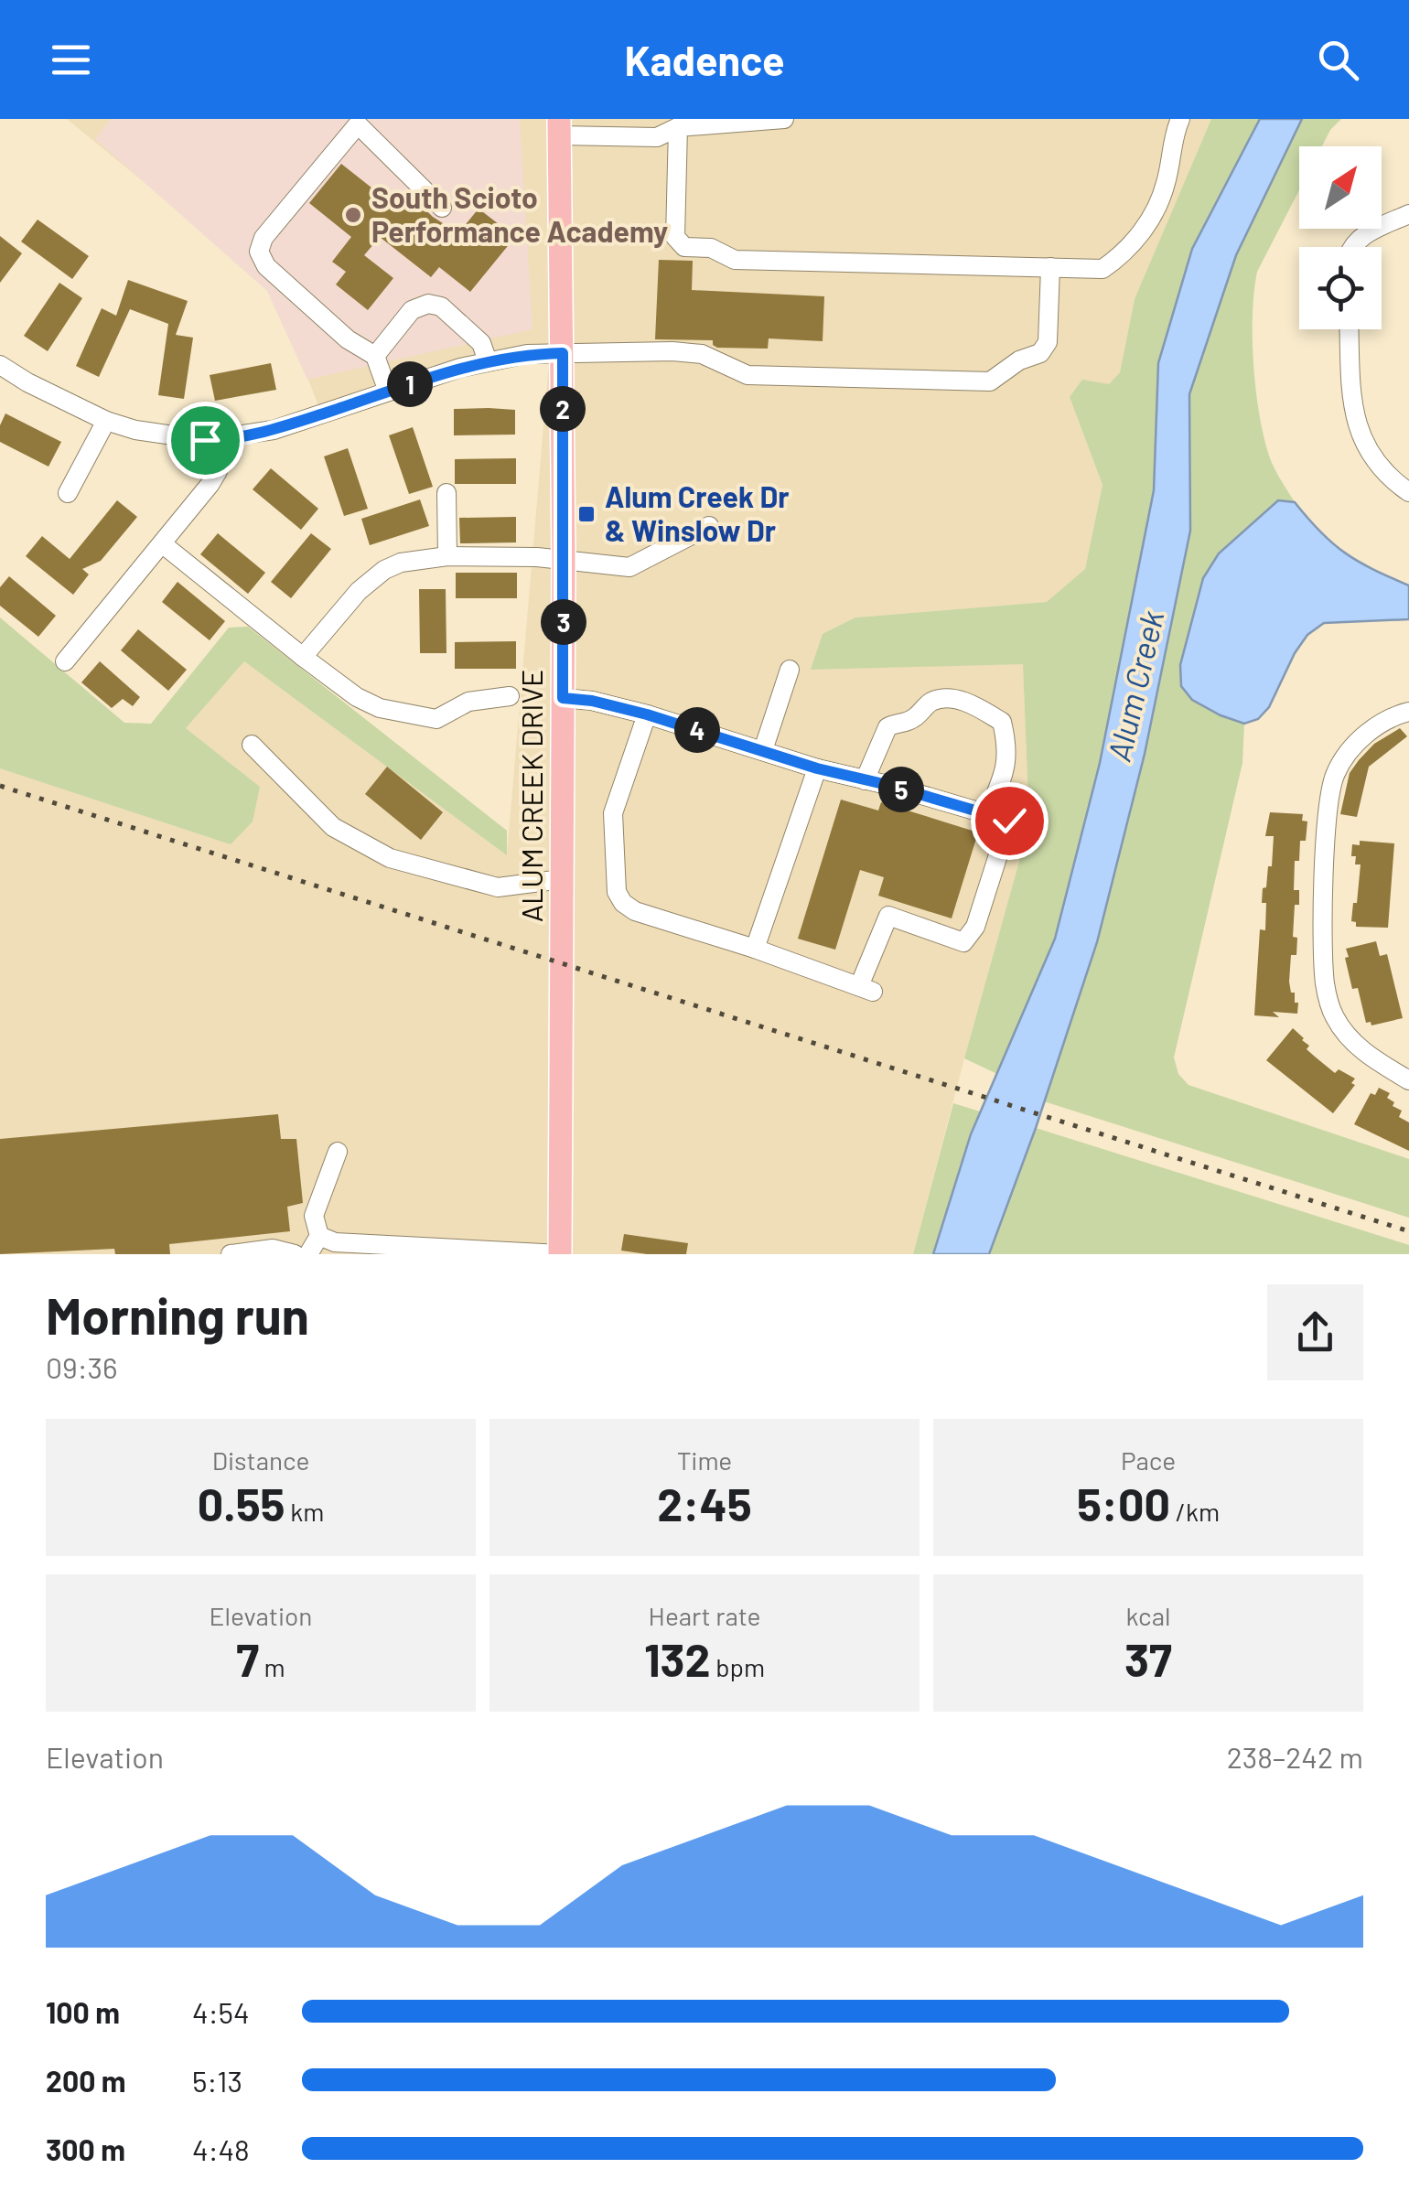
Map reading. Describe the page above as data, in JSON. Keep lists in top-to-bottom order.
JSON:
{
  "streets": {
    "main road": ["ALUM CREEK DRIVE"]
  },
  "water": ["Alum Creek"],
  "places": {
    "other": ["South Scioto Performance Academy"],
    "transit": ["Alum Creek Dr & Winslow Dr"]
  },
  "north": "top right",
  "page": {
    "header": "Kadence",
    "pins": [
      "1",
      "2",
      "3",
      "4",
      "5"
    ],
    "heading": ["Morning run", "09:36"],
    "stats": [
      ["Distance", "0.55 km"],
      ["Time", "2:45"],
      ["Pace", "5:00 /km"],
      ["Elevation", "7 m"],
      ["Heart rate", "132 bpm"],
      ["kcal", "37"]
    ],
    "chart": ["Elevation", "238–242 m"],
    "list": [
      {
        "name": "100 m",
        "note": "4:54"
      },
      {
        "name": "200 m",
        "note": "5:13"
      },
      {
        "name": "300 m",
        "note": "4:48"
      }
    ]
  }
}
